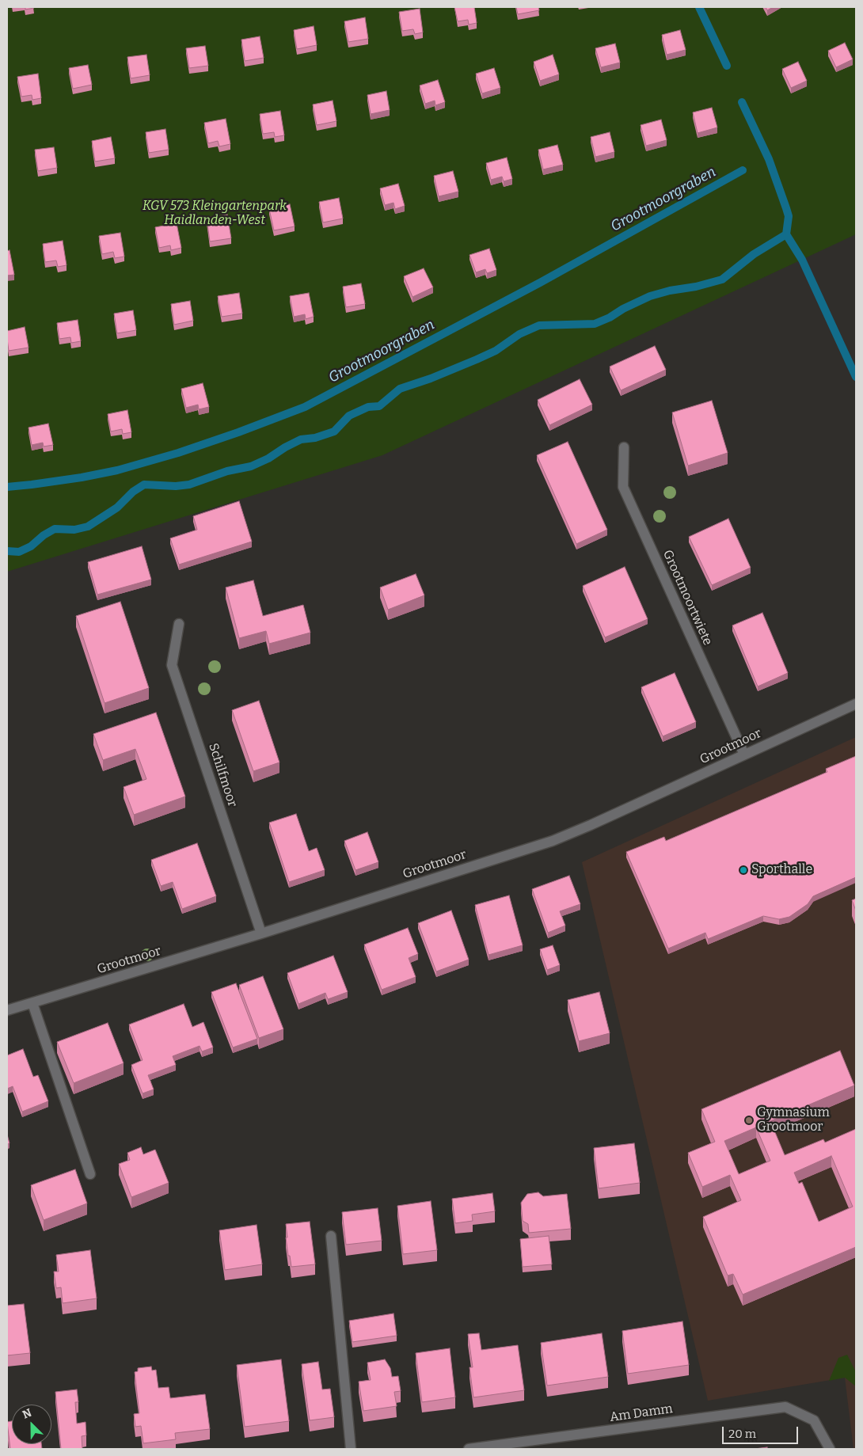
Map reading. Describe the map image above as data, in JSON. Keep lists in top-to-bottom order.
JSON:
{
  "streets": {
    "street": [
      "Grootmoortwiete",
      "Grootmoor",
      "Schilfmoor",
      "Am Damm"
    ]
  },
  "crossings": [
    ["Grootmoortwiete", "Grootmoor"],
    ["Grootmoor", "Schilfmoor"]
  ],
  "water": ["Grootmoorgraben"],
  "parks": ["KGV 573 Kleingartenpark Haidlanden-West"],
  "places": ["Sporthalle", "Gymnasium Grootmoor"],
  "scale_bar": "20 m",
  "north": "top left"
}
